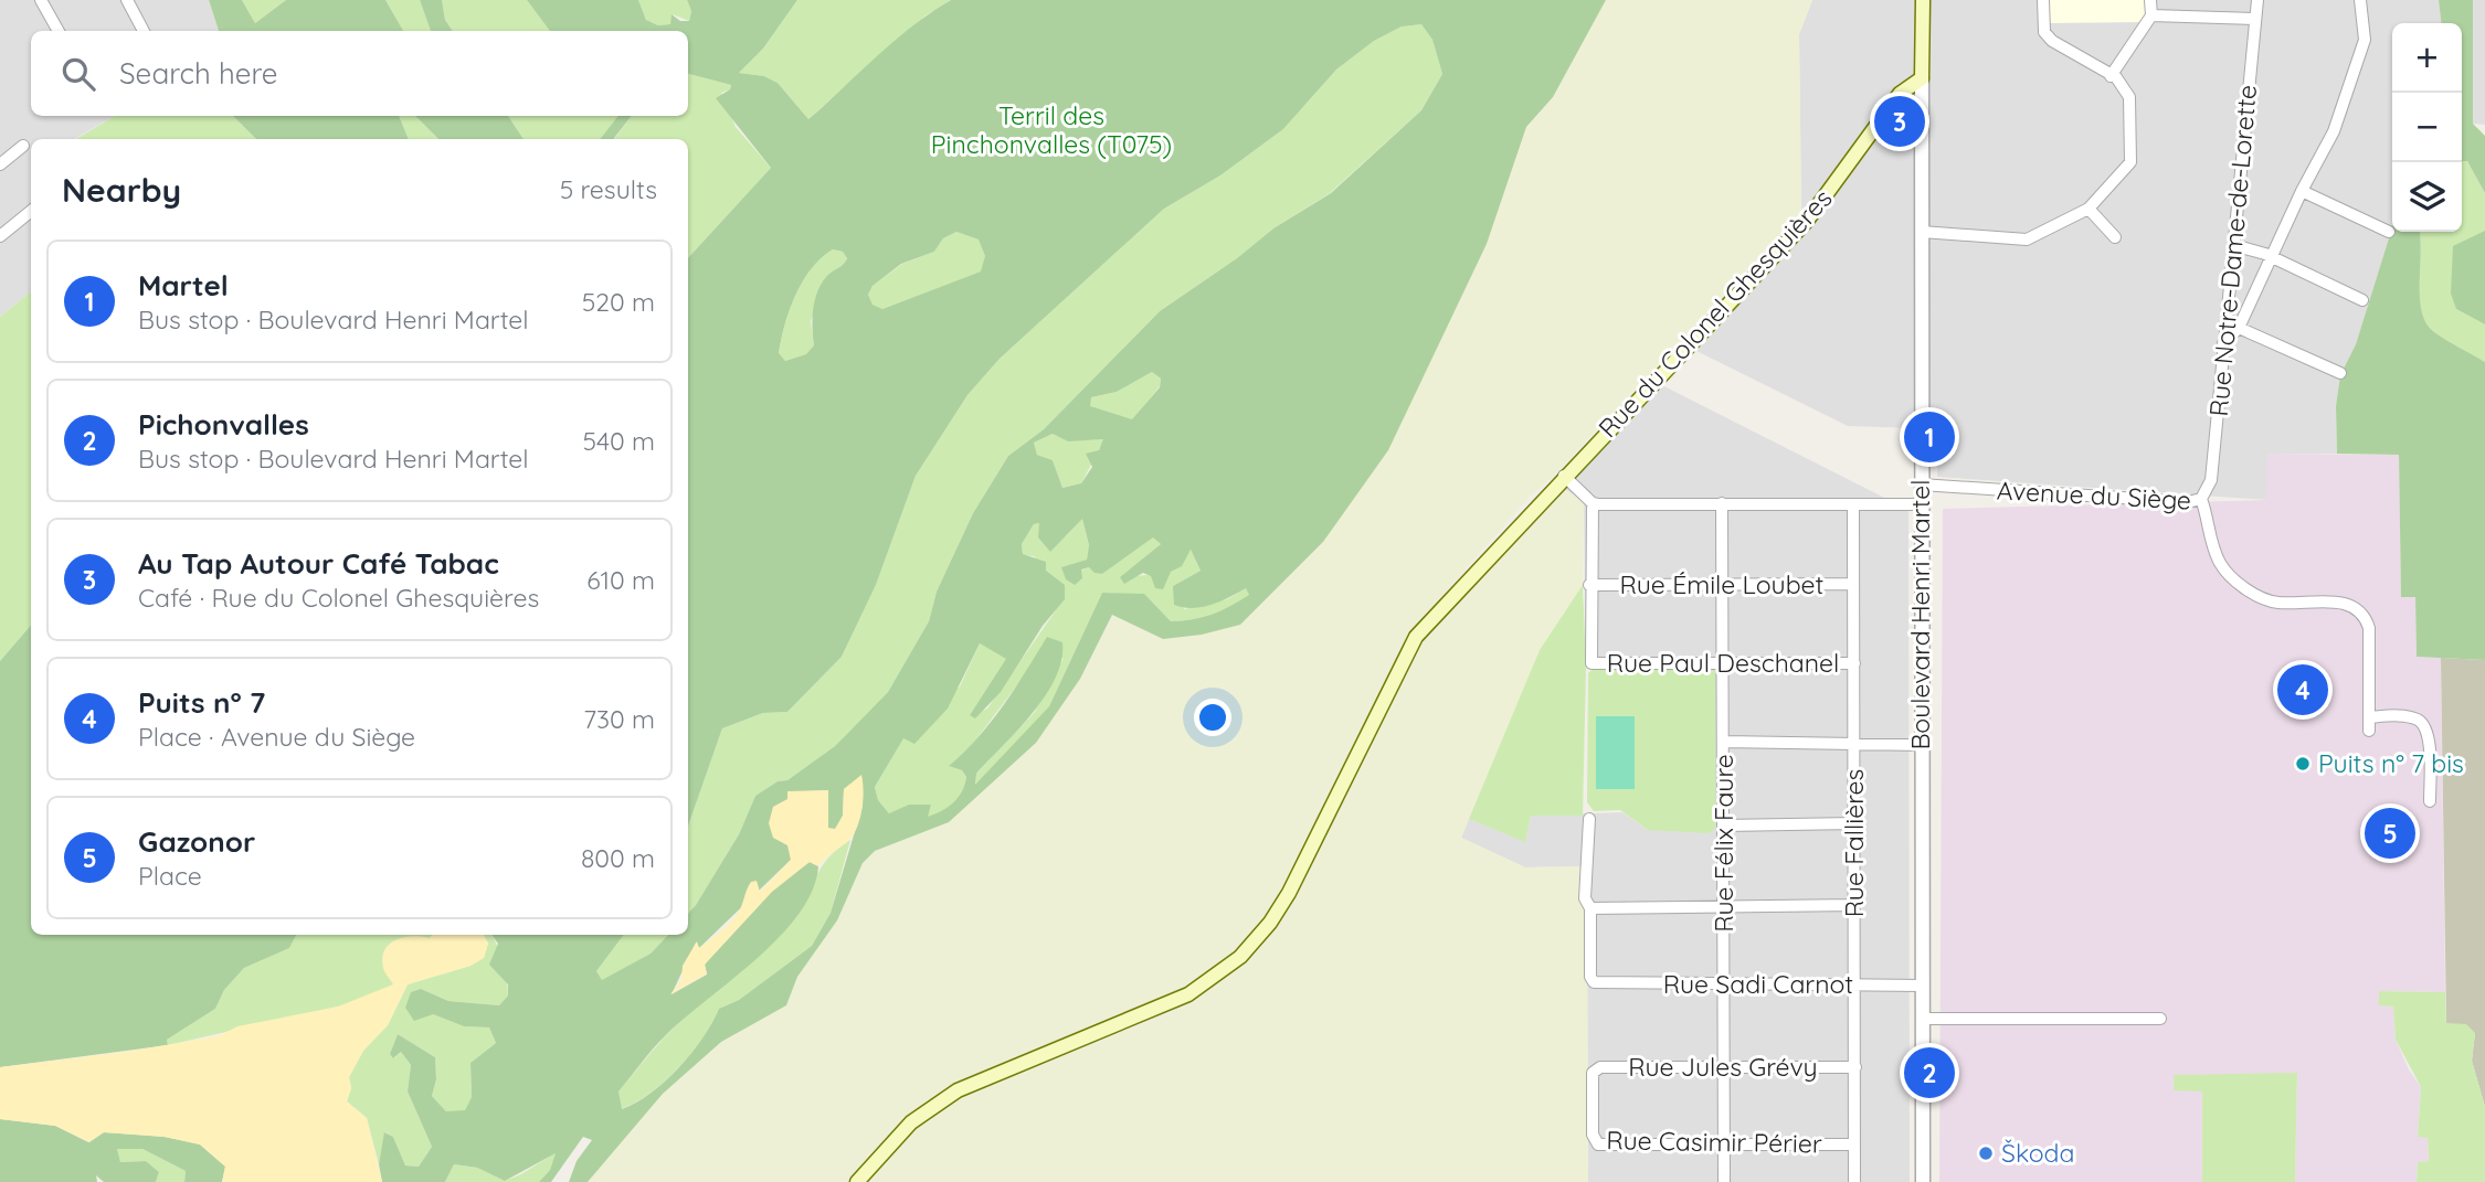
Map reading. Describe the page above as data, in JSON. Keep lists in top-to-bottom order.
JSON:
{
  "streets": {
    "main road": ["Rue du Colonel Ghesquières", "Boulevard Henri Martel"],
    "street": [
      "Rue Notre-Dame-de-Lorette",
      "Avenue du Siège",
      "Rue Émile Loubet",
      "Rue Paul Deschanel",
      "Rue Félix Faure",
      "Rue Fallières",
      "Rue Sadi Carnot",
      "Rue Jules Grévy",
      "Rue Casimir Périer"
    ]
  },
  "crossings": [
    ["Rue Notre-Dame-de-Lorette", "Avenue du Siège"],
    ["Rue du Colonel Ghesquières", "Boulevard Henri Martel"],
    ["Avenue du Siège", "Boulevard Henri Martel"],
    ["Rue Émile Loubet", "Rue Paul Deschanel"],
    ["Rue Émile Loubet", "Rue Félix Faure"],
    ["Rue Émile Loubet", "Rue Fallières"],
    ["Boulevard Henri Martel", "Rue Sadi Carnot"],
    ["Rue Paul Deschanel", "Rue Félix Faure"],
    ["Rue Paul Deschanel", "Rue Fallières"],
    ["Rue Félix Faure", "Rue Sadi Carnot"],
    ["Rue Félix Faure", "Rue Jules Grévy"],
    ["Rue Félix Faure", "Rue Casimir Périer"],
    ["Rue Fallières", "Rue Sadi Carnot"],
    ["Rue Fallières", "Rue Jules Grévy"],
    ["Rue Fallières", "Rue Casimir Périer"],
    ["Rue Jules Grévy", "Rue Casimir Périer"]
  ],
  "parks": ["Terril des Pinchonvalles (T075)"],
  "places": ["Puits n° 7 bis", "Škoda"],
  "page": {
    "map_buttons": ["+", "−"],
    "search": "Search here",
    "pins": [
      "3",
      "1",
      "4",
      "5",
      "2"
    ],
    "heading": ["Nearby", "5 results"],
    "list": [
      {
        "mark": "1",
        "name": "Martel",
        "note": "Bus stop · Boulevard Henri Martel",
        "value": "520 m"
      },
      {
        "mark": "2",
        "name": "Pichonvalles",
        "note": "Bus stop · Boulevard Henri Martel",
        "value": "540 m"
      },
      {
        "mark": "3",
        "name": "Au Tap Autour Café Tabac",
        "note": "Café · Rue du Colonel Ghesquières",
        "value": "610 m"
      },
      {
        "mark": "4",
        "name": "Puits n° 7",
        "note": "Place · Avenue du Siège",
        "value": "730 m"
      },
      {
        "mark": "5",
        "name": "Gazonor",
        "note": "Place",
        "value": "800 m"
      }
    ]
  }
}
